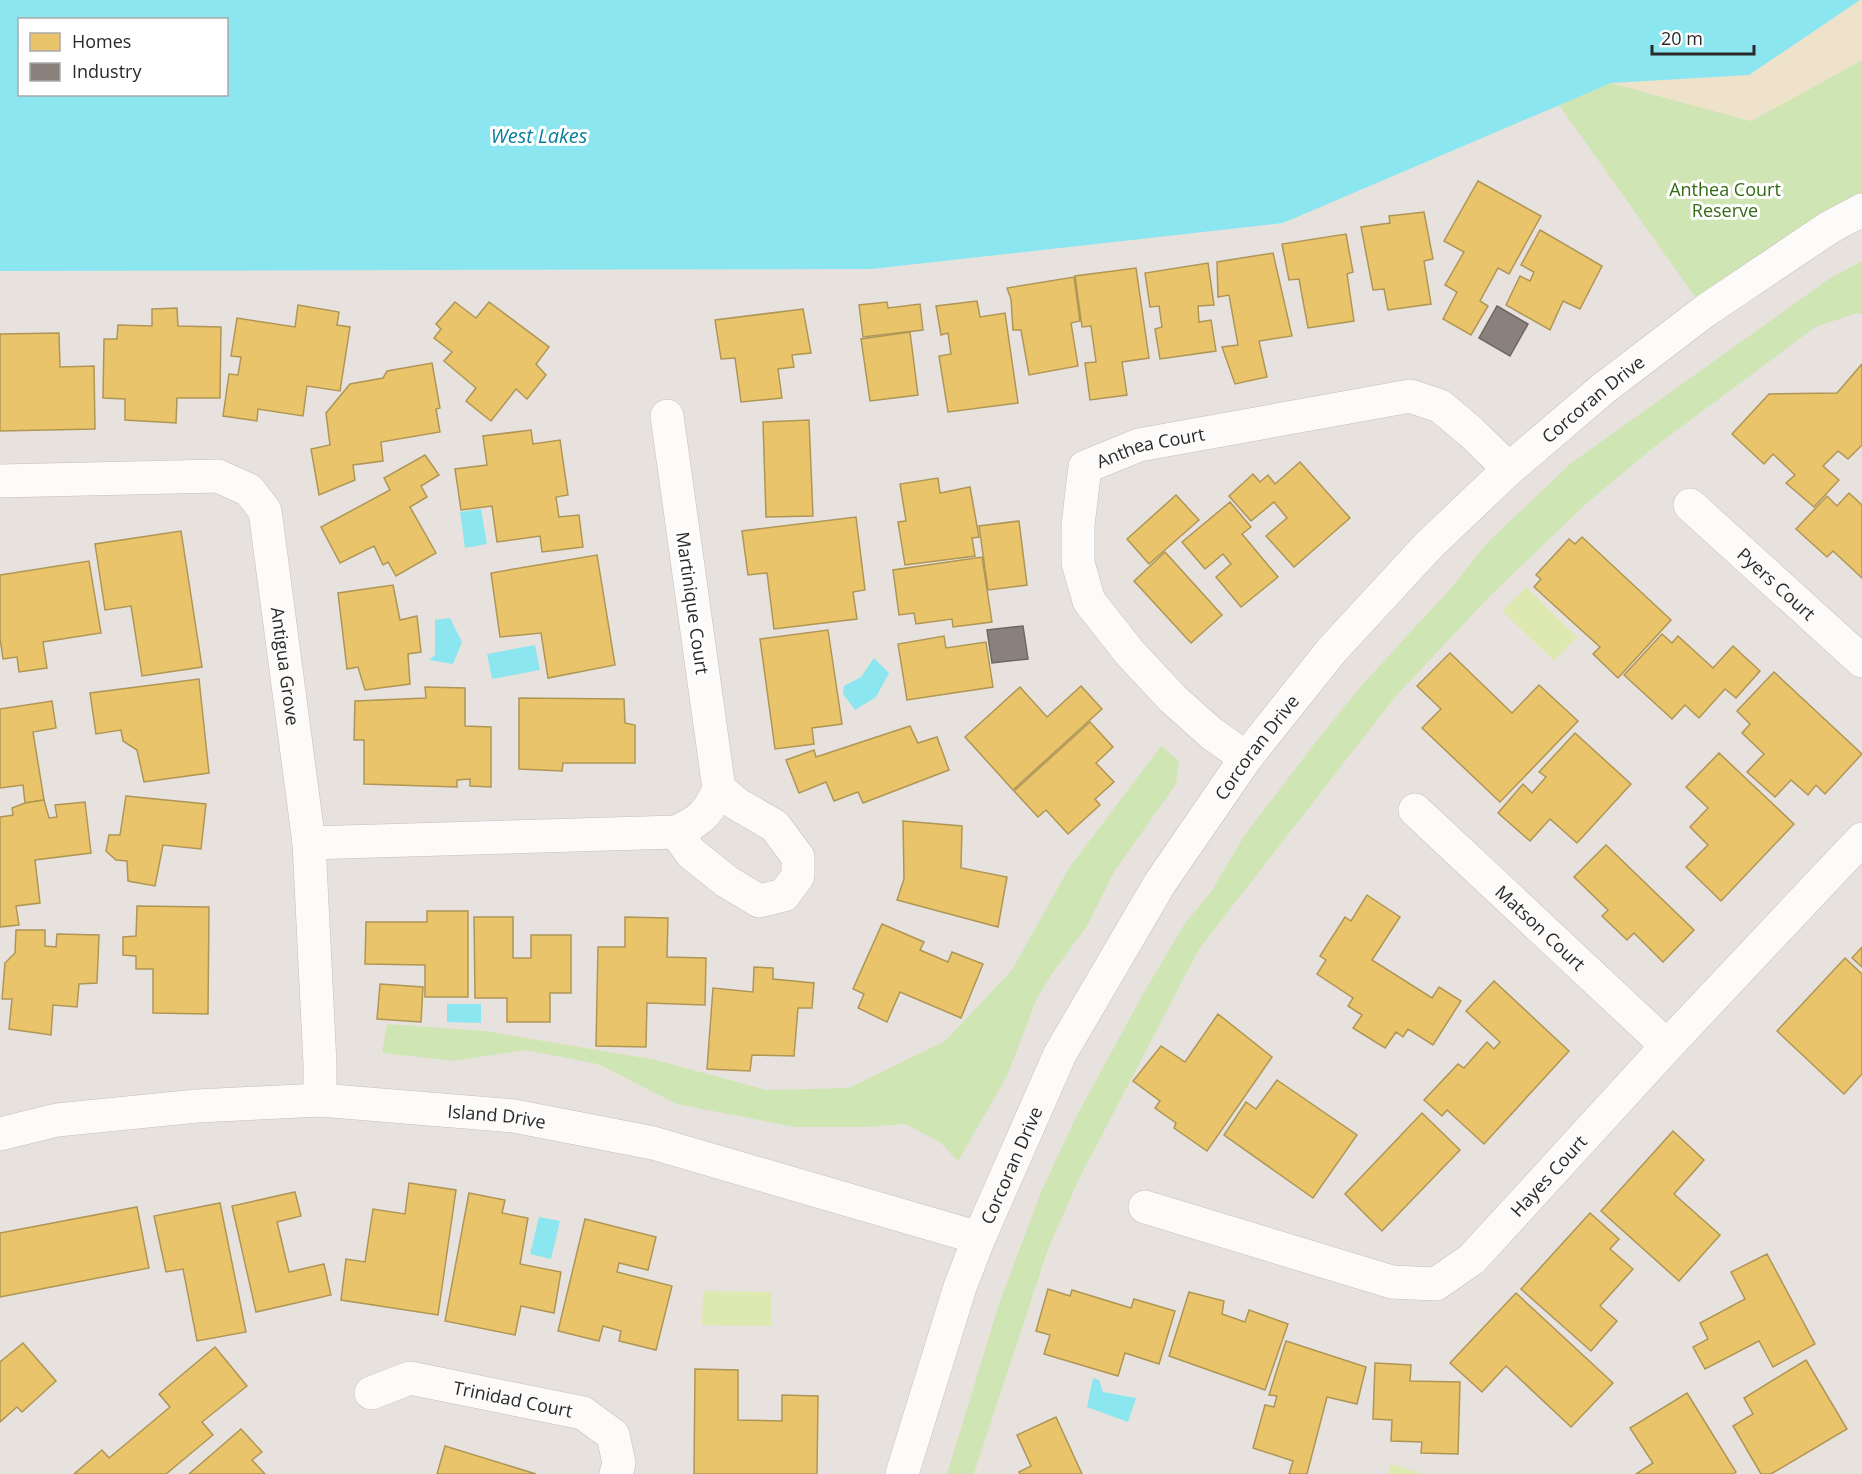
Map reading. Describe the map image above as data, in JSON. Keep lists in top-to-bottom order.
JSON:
{
  "streets": {
    "street": [
      "Corcoran Drive",
      "Anthea Court",
      "Pyers Court",
      "Martinique Court",
      "Antigua Grove",
      "Matson Court",
      "Island Drive",
      "Hayes Court",
      "Trinidad Court"
    ]
  },
  "crossings": [
    ["Corcoran Drive", "Anthea Court"],
    ["Corcoran Drive", "Island Drive"],
    ["Antigua Grove", "Island Drive"],
    ["Matson Court", "Hayes Court"]
  ],
  "water": ["West Lakes"],
  "parks": ["Anthea Court Reserve"],
  "legend": ["Homes", "Industry"],
  "scale_bar": "20 m"
}
